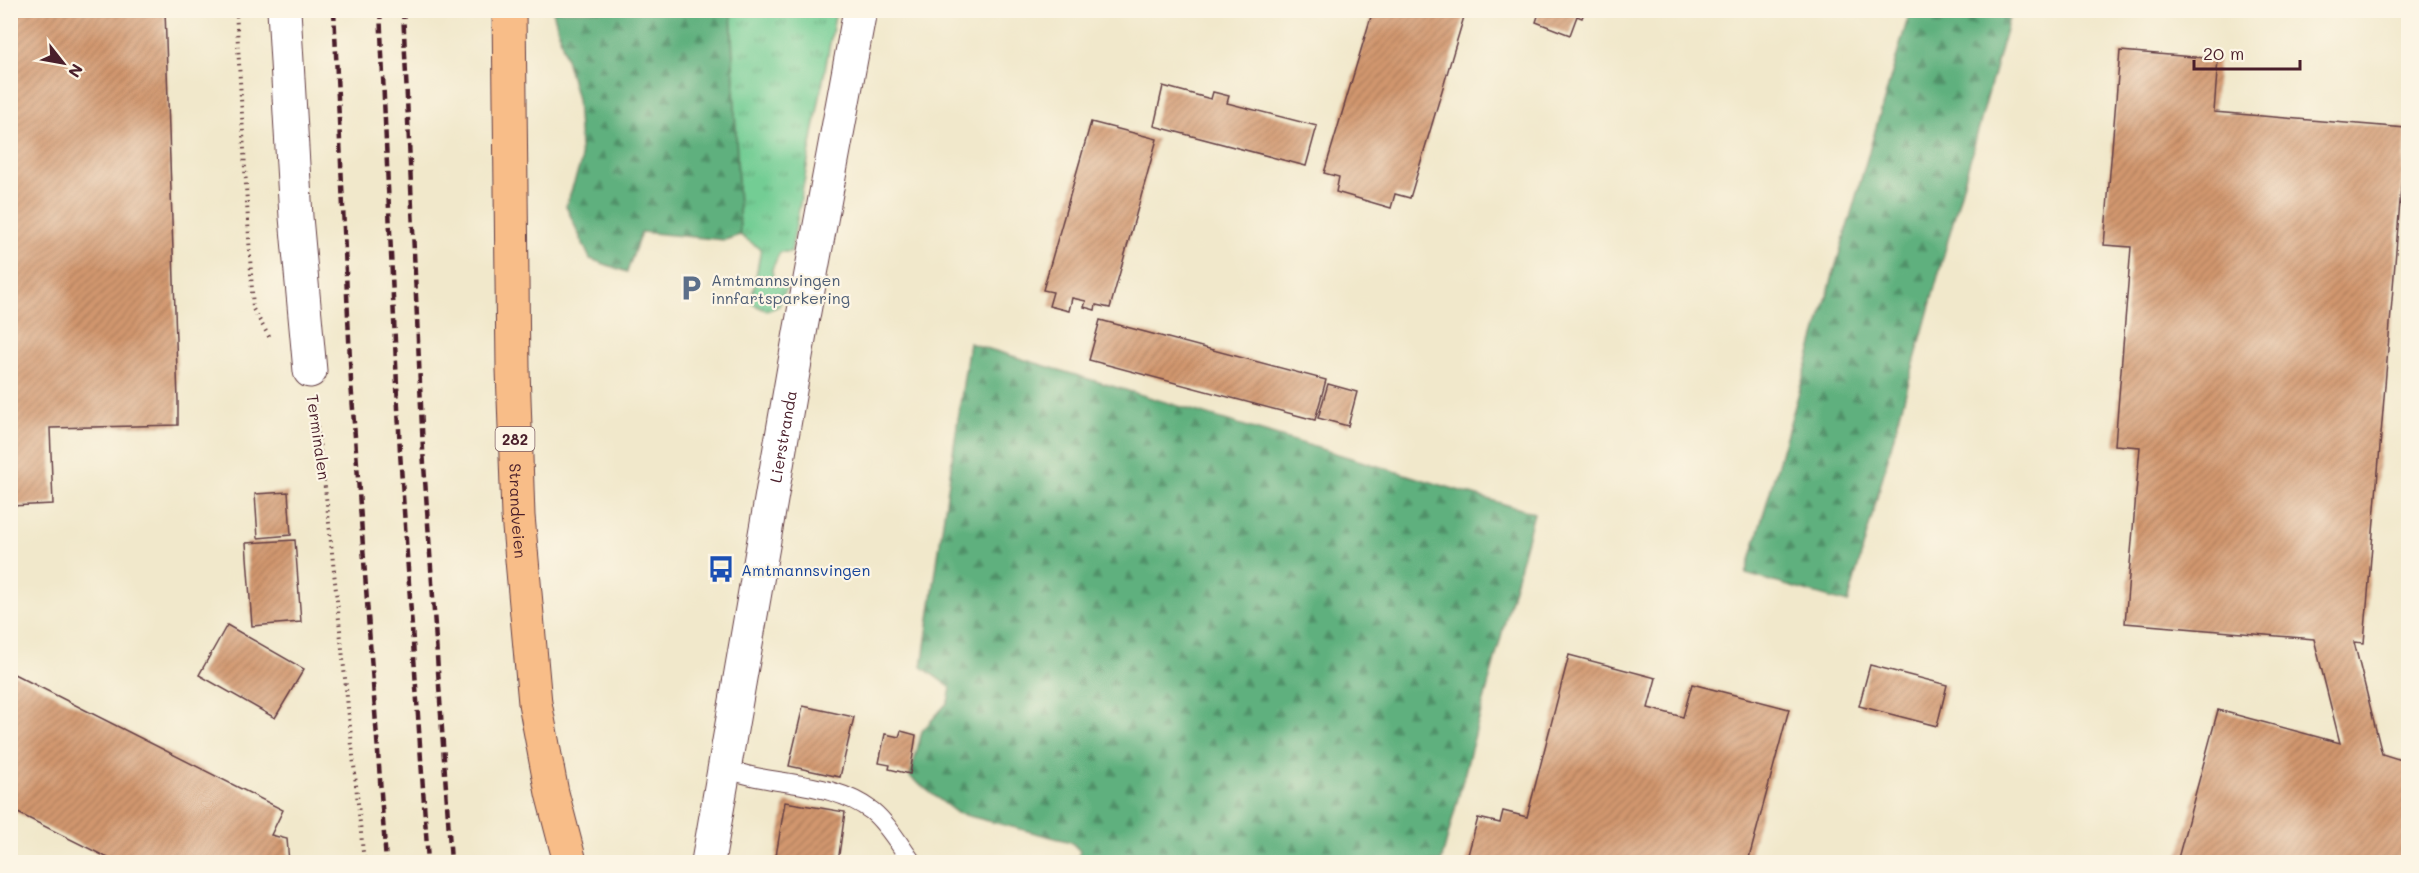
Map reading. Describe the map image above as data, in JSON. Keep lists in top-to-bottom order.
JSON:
{
  "streets": {
    "main road": ["282", "Strandveien"],
    "street": ["Lierstranda", "Terminalen"]
  },
  "places": {
    "parking": ["Amtmannsvingen innfartsparkering"],
    "bus stop": ["Amtmannsvingen"]
  },
  "scale_bar": "20 m",
  "north": "bottom right"
}
